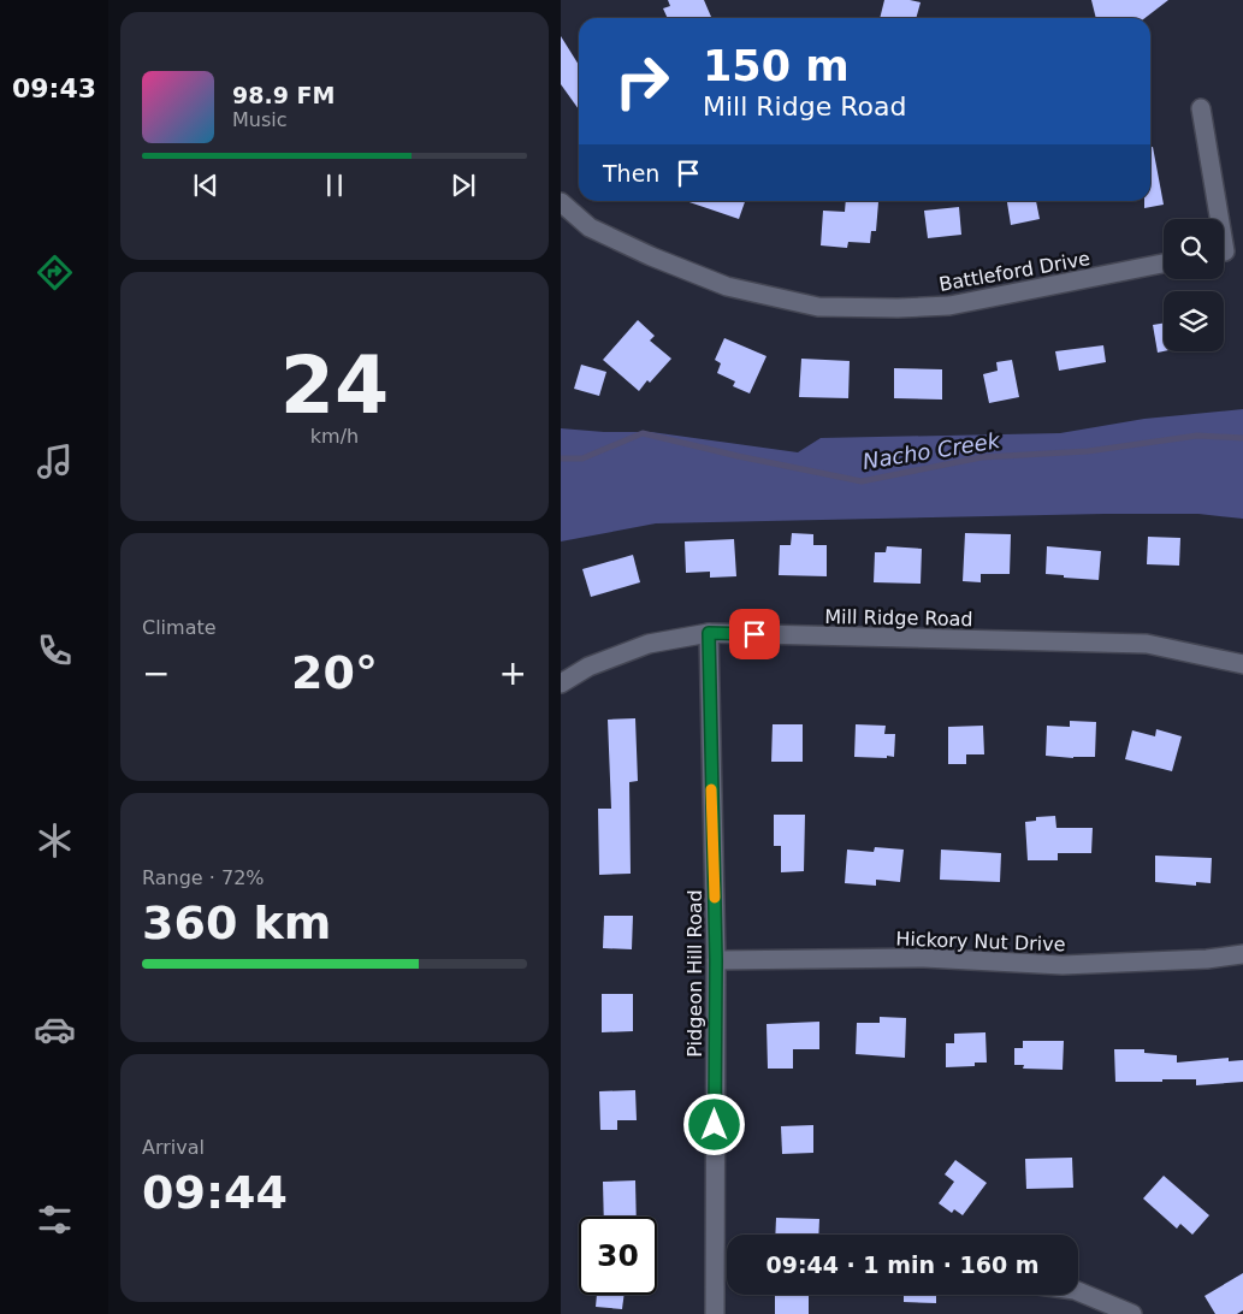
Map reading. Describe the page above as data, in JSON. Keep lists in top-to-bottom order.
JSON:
{
  "streets": {
    "street": [
      "Battleford Drive",
      "Mill Ridge Road",
      "Hickory Nut Drive",
      "Pidgeon Hill Road"
    ]
  },
  "crossings": [
    ["Mill Ridge Road", "Pidgeon Hill Road"],
    ["Hickory Nut Drive", "Pidgeon Hill Road"]
  ],
  "water": ["Nacho Creek"],
  "page": {
    "tabs": "09:43",
    "turn": ["150 m", "Mill Ridge Road"],
    "song": ["98.9 FM", "Music"],
    "then": "Then",
    "tile": [
      ["24", "km/h"],
      "Climate",
      ["Range · 72%", "360 km"],
      ["Arrival", "09:44"]
    ],
    "heat": ["−", "20°", "+"],
    "limit": "30",
    "trip": "09:44 · 1 min · 160 m"
  }
}
